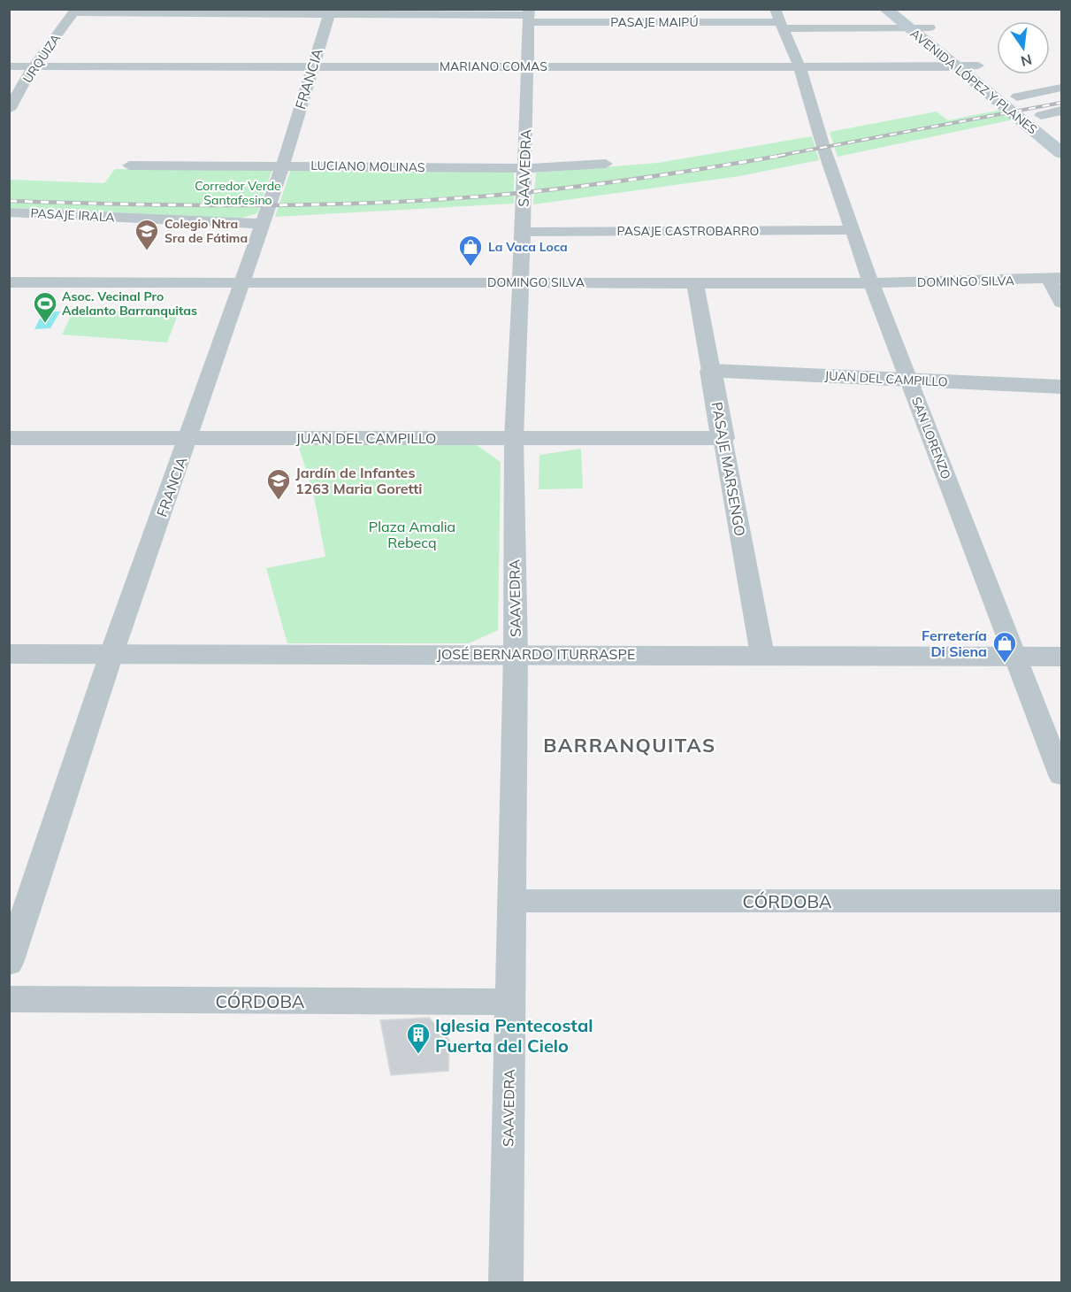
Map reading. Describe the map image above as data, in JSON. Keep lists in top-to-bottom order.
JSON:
{
  "streets": {
    "main road": ["AVENIDA LÓPEZ Y PLANES"],
    "street": [
      "PASAJE MAIPÚ",
      "URQUIZA",
      "MARIANO COMAS",
      "FRANCIA",
      "LUCIANO MOLINAS",
      "SAAVEDRA",
      "PASAJE IRALA",
      "PASAJE CASTROBARRO",
      "DOMINGO SILVA",
      "JUAN DEL CAMPILLO",
      "SAN LORENZO",
      "PASAJE MARSENGO",
      "JOSÉ BERNARDO ITURRASPE",
      "CÓRDOBA"
    ]
  },
  "crossings": [
    ["PASAJE MAIPÚ", "URQUIZA"],
    ["PASAJE MAIPÚ", "FRANCIA"],
    ["PASAJE MAIPÚ", "AVENIDA LÓPEZ Y PLANES"],
    ["PASAJE MAIPÚ", "SAAVEDRA"],
    ["PASAJE MAIPÚ", "SAN LORENZO"],
    ["URQUIZA", "MARIANO COMAS"],
    ["MARIANO COMAS", "FRANCIA"],
    ["MARIANO COMAS", "AVENIDA LÓPEZ Y PLANES"],
    ["MARIANO COMAS", "SAAVEDRA"],
    ["MARIANO COMAS", "SAN LORENZO"],
    ["FRANCIA", "LUCIANO MOLINAS"],
    ["FRANCIA", "PASAJE IRALA"],
    ["FRANCIA", "DOMINGO SILVA"],
    ["FRANCIA", "JUAN DEL CAMPILLO"],
    ["FRANCIA", "JOSÉ BERNARDO ITURRASPE"],
    ["LUCIANO MOLINAS", "SAAVEDRA"],
    ["SAAVEDRA", "PASAJE CASTROBARRO"],
    ["SAAVEDRA", "DOMINGO SILVA"],
    ["SAAVEDRA", "JUAN DEL CAMPILLO"],
    ["SAAVEDRA", "JOSÉ BERNARDO ITURRASPE"],
    ["SAAVEDRA", "CÓRDOBA"],
    ["PASAJE CASTROBARRO", "SAN LORENZO"],
    ["DOMINGO SILVA", "SAN LORENZO"],
    ["DOMINGO SILVA", "PASAJE MARSENGO"],
    ["JUAN DEL CAMPILLO", "SAN LORENZO"],
    ["JUAN DEL CAMPILLO", "PASAJE MARSENGO"],
    ["SAN LORENZO", "JOSÉ BERNARDO ITURRASPE"],
    ["PASAJE MARSENGO", "JOSÉ BERNARDO ITURRASPE"]
  ],
  "districts": ["BARRANQUITAS"],
  "parks": ["Corredor Verde Santafesino", "Plaza Amalia Rebecq"],
  "places": {
    "school or university": ["Colegio Ntra Sra de Fátima", "Jardín de Infantes 1263 Maria Goretti"],
    "shop": ["La Vaca Loca", "Ferretería Di Siena"],
    "sports": ["Asoc. Vecinal Pro Adelanto Barranquitas"],
    "building": ["Iglesia Pentecostal Puerta del Cielo"]
  },
  "north": "bottom"
}
